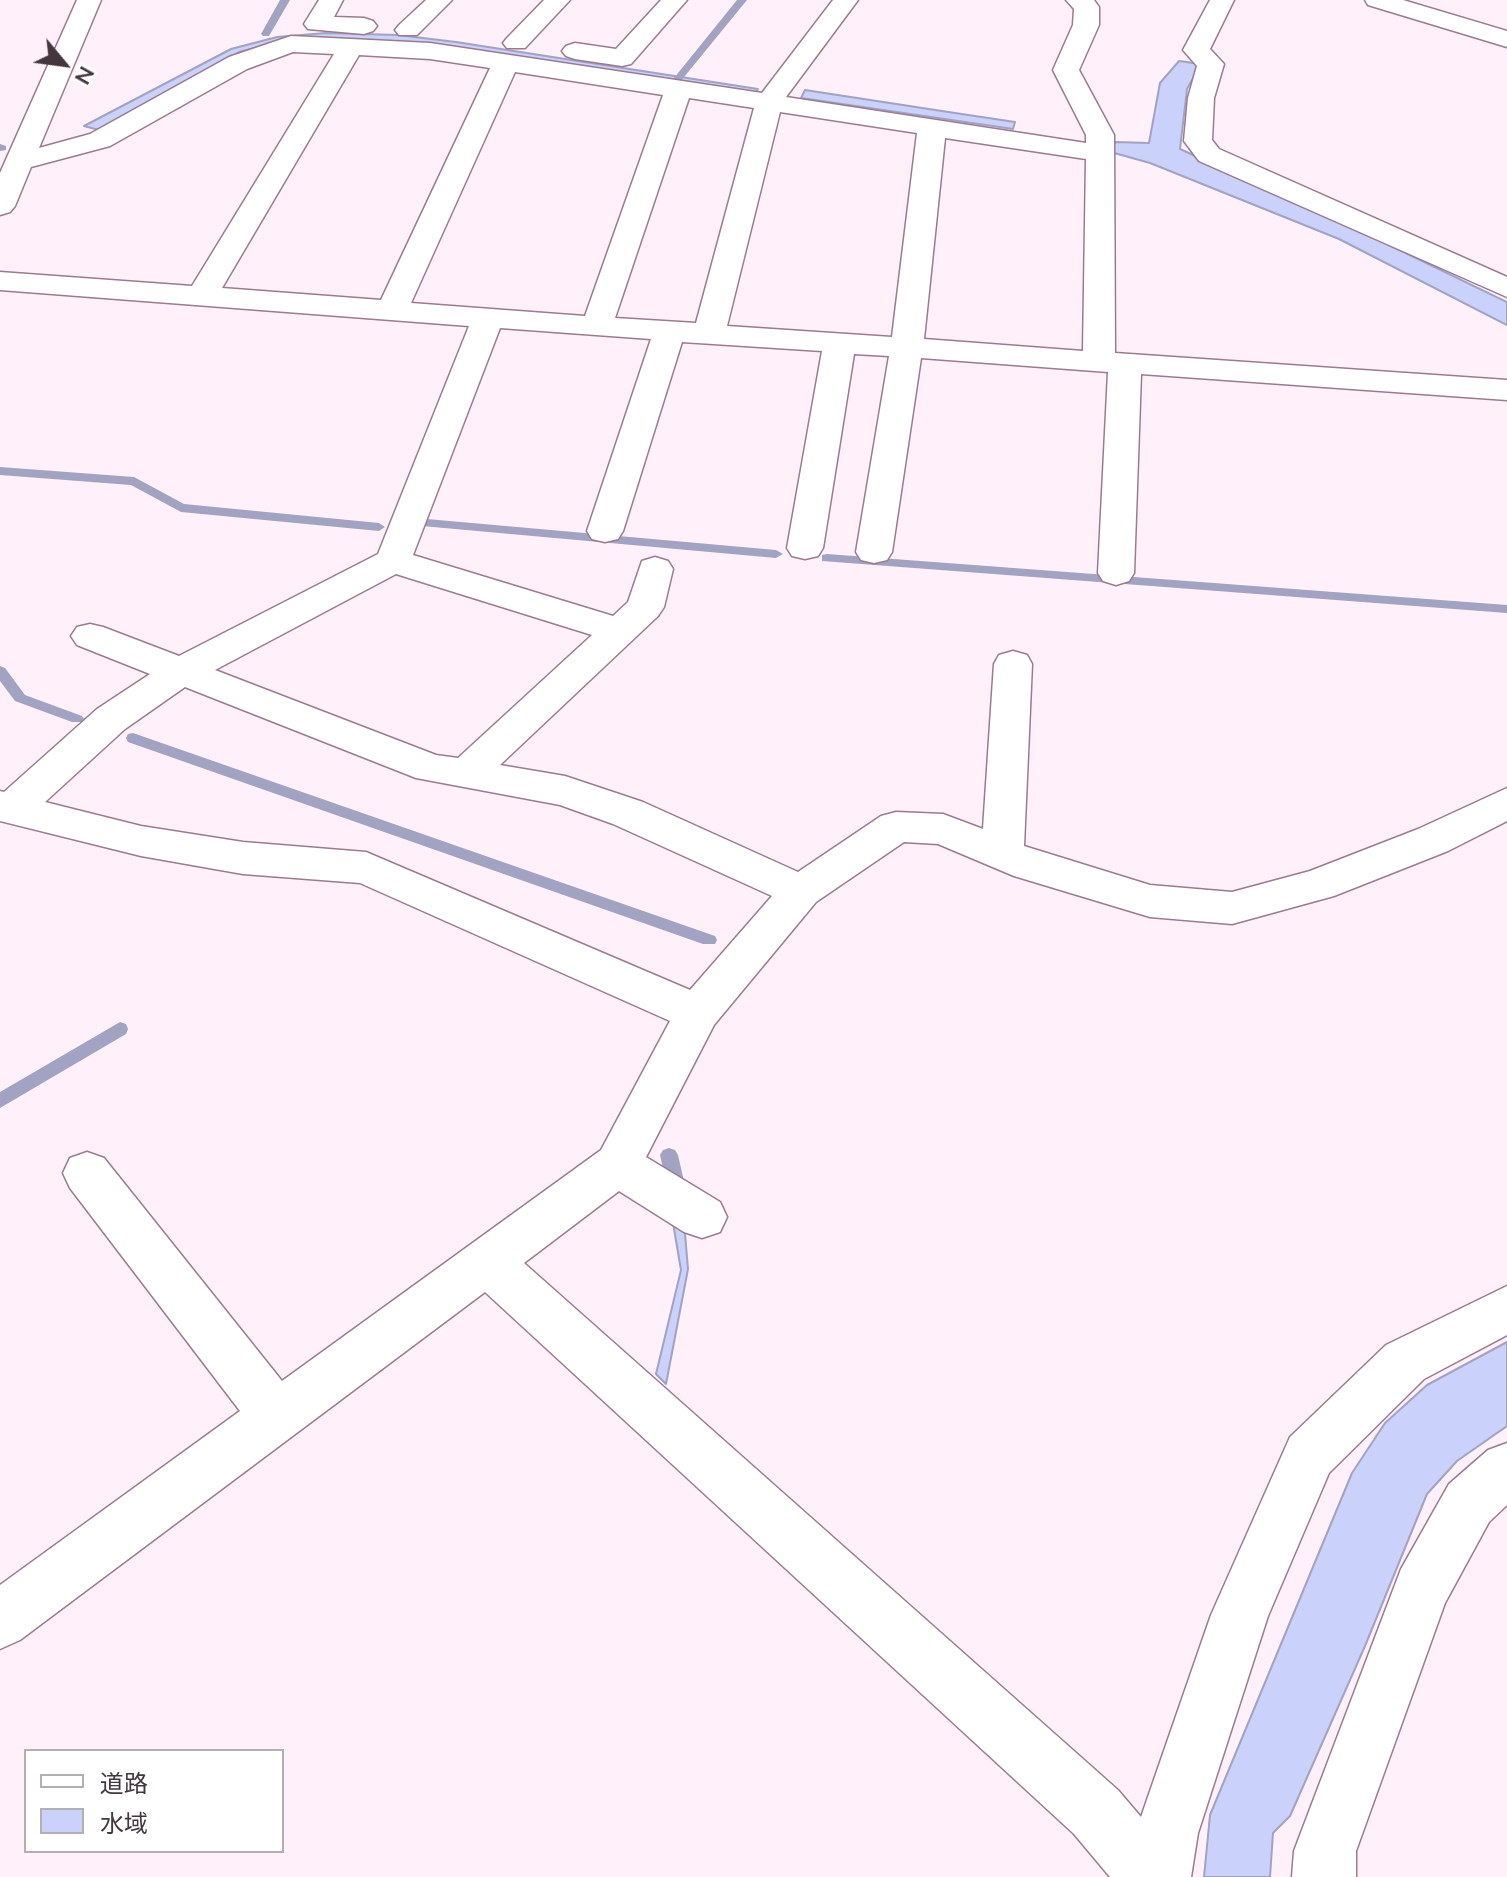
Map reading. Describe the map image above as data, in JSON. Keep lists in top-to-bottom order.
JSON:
{
  "legend": ["道路", "水域"],
  "north": "bottom right"
}
